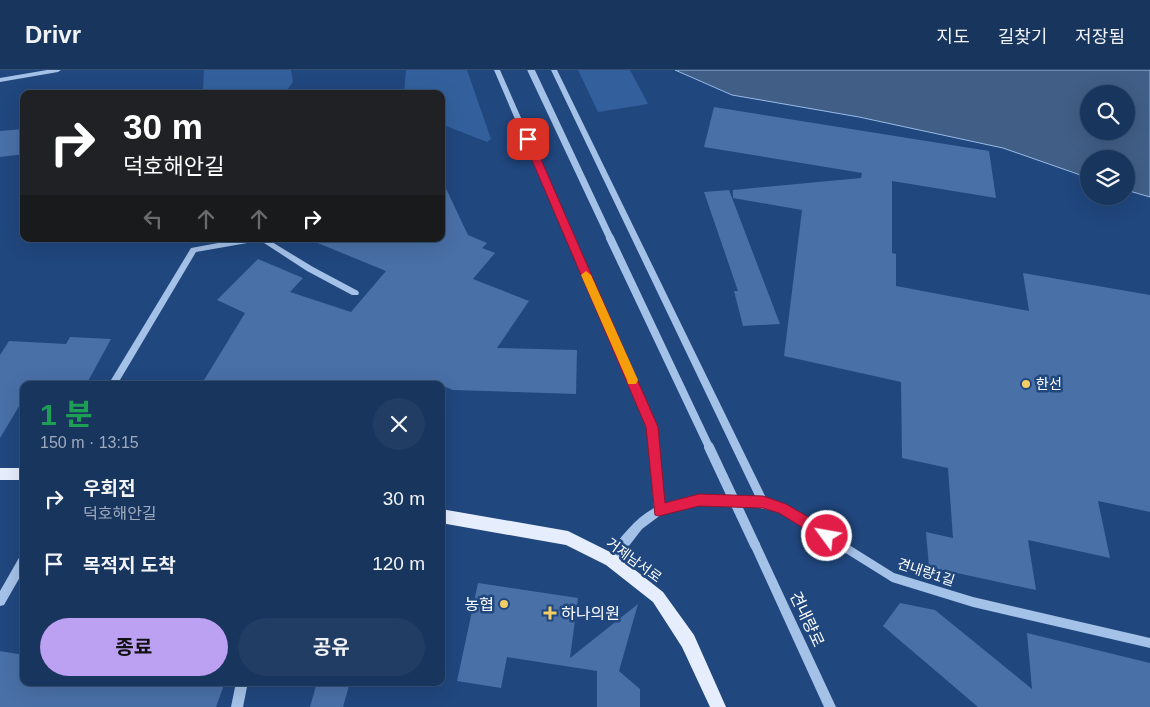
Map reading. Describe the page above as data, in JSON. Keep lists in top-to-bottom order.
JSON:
{
  "streets": {
    "main road": ["거제남서로"],
    "street": ["견내량1길", "견내량로"]
  },
  "crossings": [
    ["거제남서로", "견내량1길"]
  ],
  "places": {
    "other": ["한선", "농협"],
    "health": ["하나의원"]
  },
  "page": {
    "header": "Drivr",
    "nav": ["지도", "길찾기", "저장됨"],
    "turn": ["30 m", "덕호해안길"],
    "heading": ["1 분", "150 m · 13:15"],
    "list": [
      {
        "name": "우회전",
        "note": "덕호해안길",
        "value": "30 m"
      },
      {
        "name": "목적지 도착",
        "value": "120 m"
      }
    ],
    "buttons": ["종료", "공유"]
  }
}
